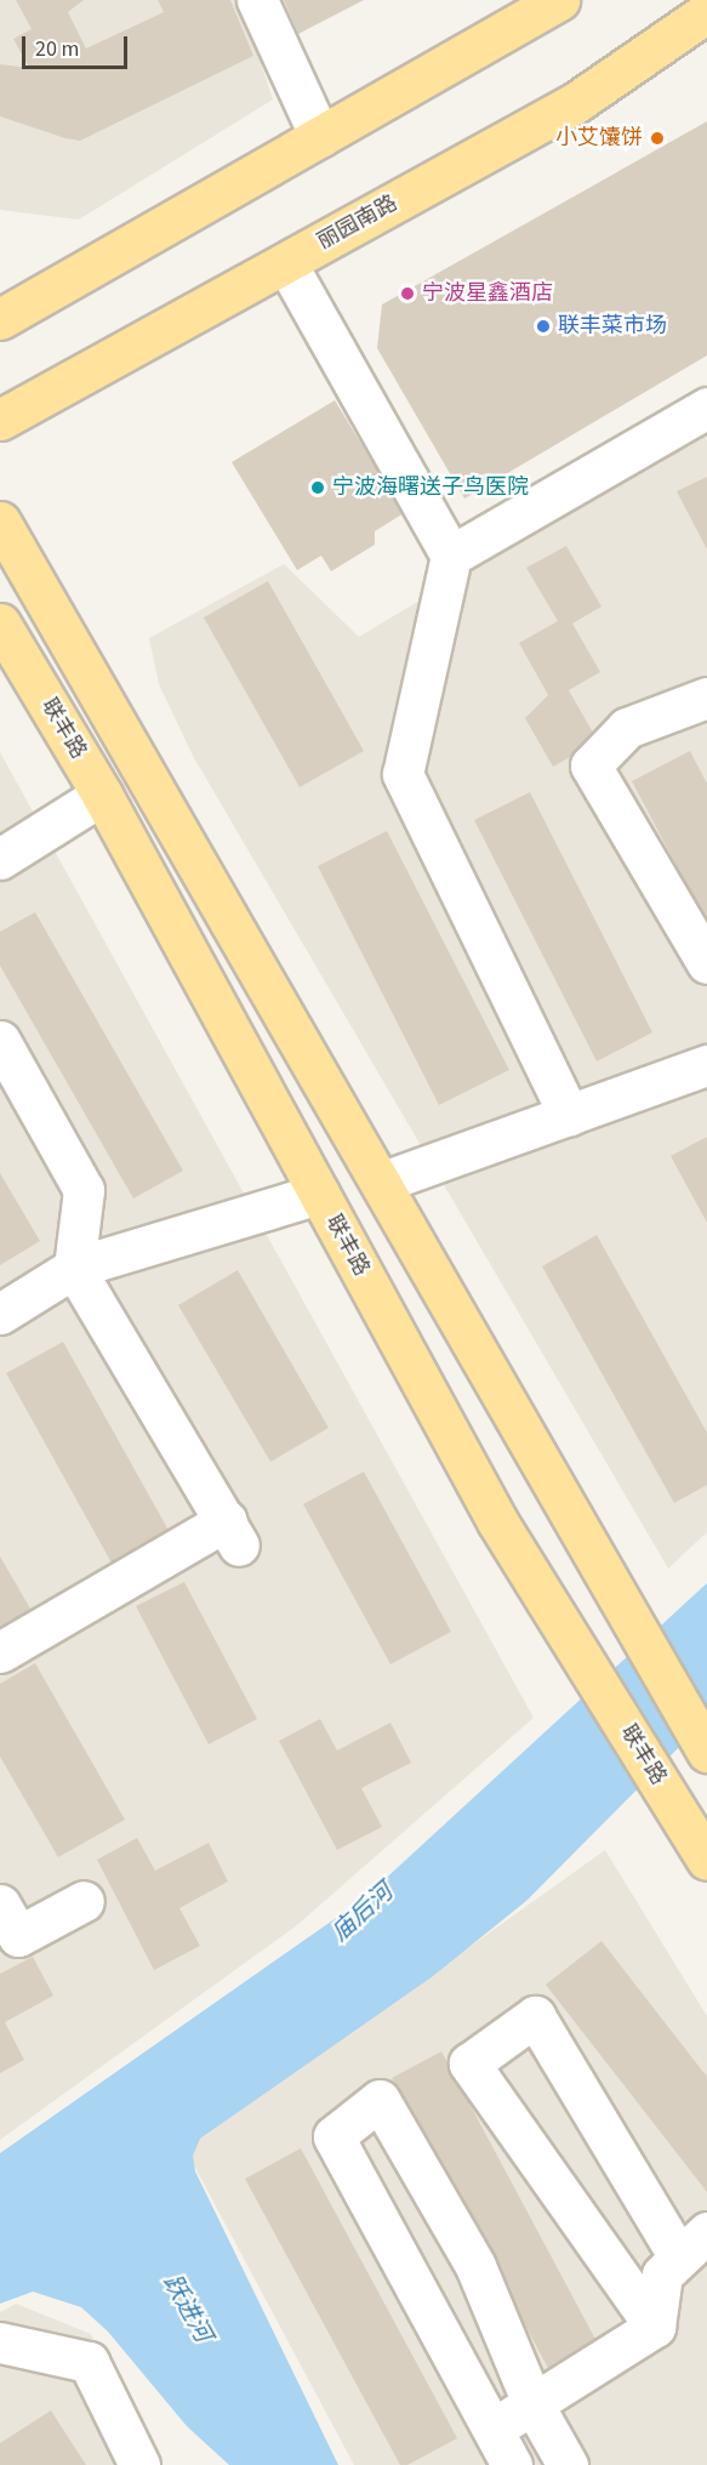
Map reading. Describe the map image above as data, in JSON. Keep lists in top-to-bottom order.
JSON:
{
  "streets": {
    "main road": ["丽园南路", "联丰路"]
  },
  "water": ["庙后河", "跃进河"],
  "places": [
    "小艾馕饼",
    "宁波星鑫酒店",
    "联丰菜市场",
    "宁波海曙送子鸟医院"
  ],
  "scale_bar": "20 m"
}
